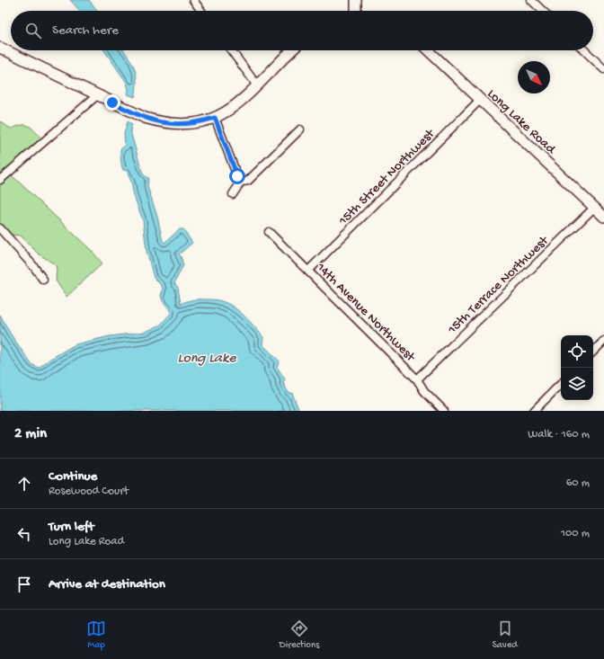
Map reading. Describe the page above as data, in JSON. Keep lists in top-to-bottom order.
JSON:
{
  "streets": {
    "street": [
      "Long Lake Road",
      "15th Street Northwest",
      "15th Terrace Northwest",
      "14th Avenue Northwest"
    ]
  },
  "crossings": [
    ["Long Lake Road", "15th Street Northwest"],
    ["Long Lake Road", "15th Terrace Northwest"],
    ["15th Street Northwest", "14th Avenue Northwest"],
    ["15th Terrace Northwest", "14th Avenue Northwest"]
  ],
  "water": ["Long Lake"],
  "north": "bottom right",
  "page": {
    "search": "Search here",
    "heading": ["2 min", "Walk · 160 m"],
    "list": [
      ["Continue", "Rosewood Court", "60 m"],
      ["Turn left", "Long Lake Road", "100 m"],
      "Arrive at destination"
    ],
    "nav": ["Map", "Directions", "Saved"]
  }
}
